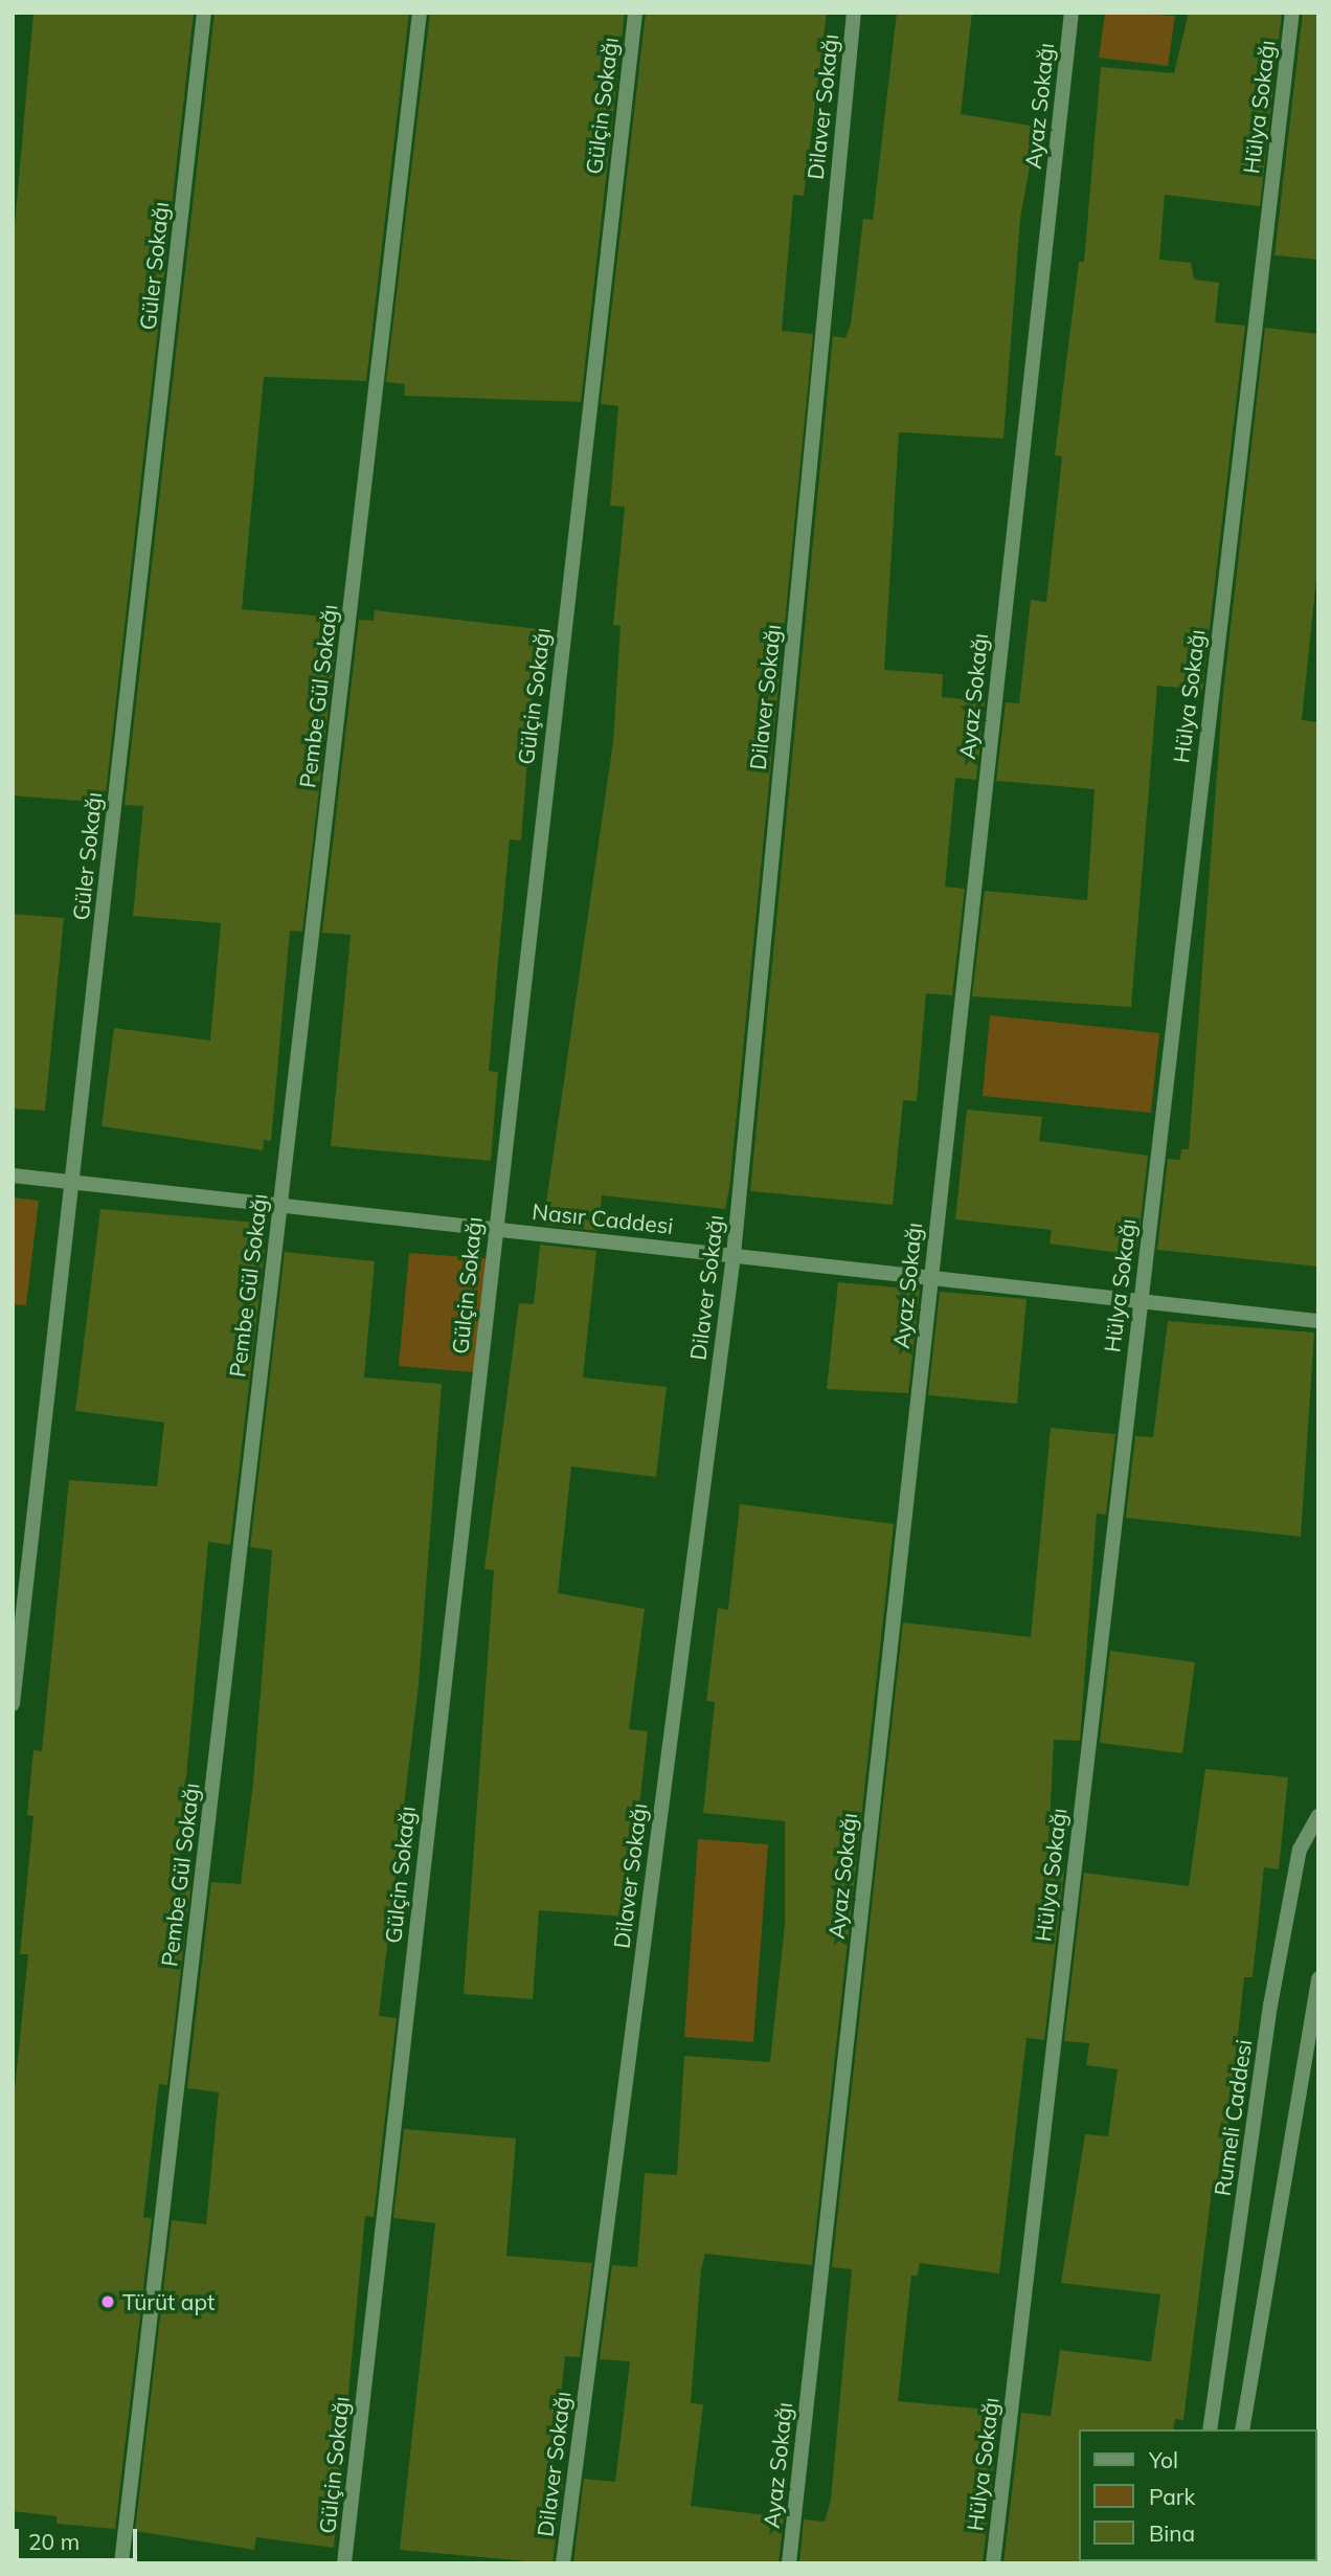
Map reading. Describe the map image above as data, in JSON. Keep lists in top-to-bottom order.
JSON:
{
  "streets": {
    "street": [
      "Gülçin Sokağı",
      "Ayaz Sokağı",
      "Dilaver Sokağı",
      "Hülya Sokağı",
      "Güler Sokağı",
      "Pembe Gül Sokağı",
      "Nasır Caddesi",
      "Rumeli Caddesi"
    ]
  },
  "crossings": [
    ["Gülçin Sokağı", "Nasır Caddesi"],
    ["Ayaz Sokağı", "Nasır Caddesi"],
    ["Dilaver Sokağı", "Nasır Caddesi"],
    ["Hülya Sokağı", "Nasır Caddesi"],
    ["Güler Sokağı", "Nasır Caddesi"],
    ["Pembe Gül Sokağı", "Nasır Caddesi"]
  ],
  "places": ["Türüt apt"],
  "legend": ["Yol", "Park", "Bina"],
  "scale_bar": "20 m"
}
